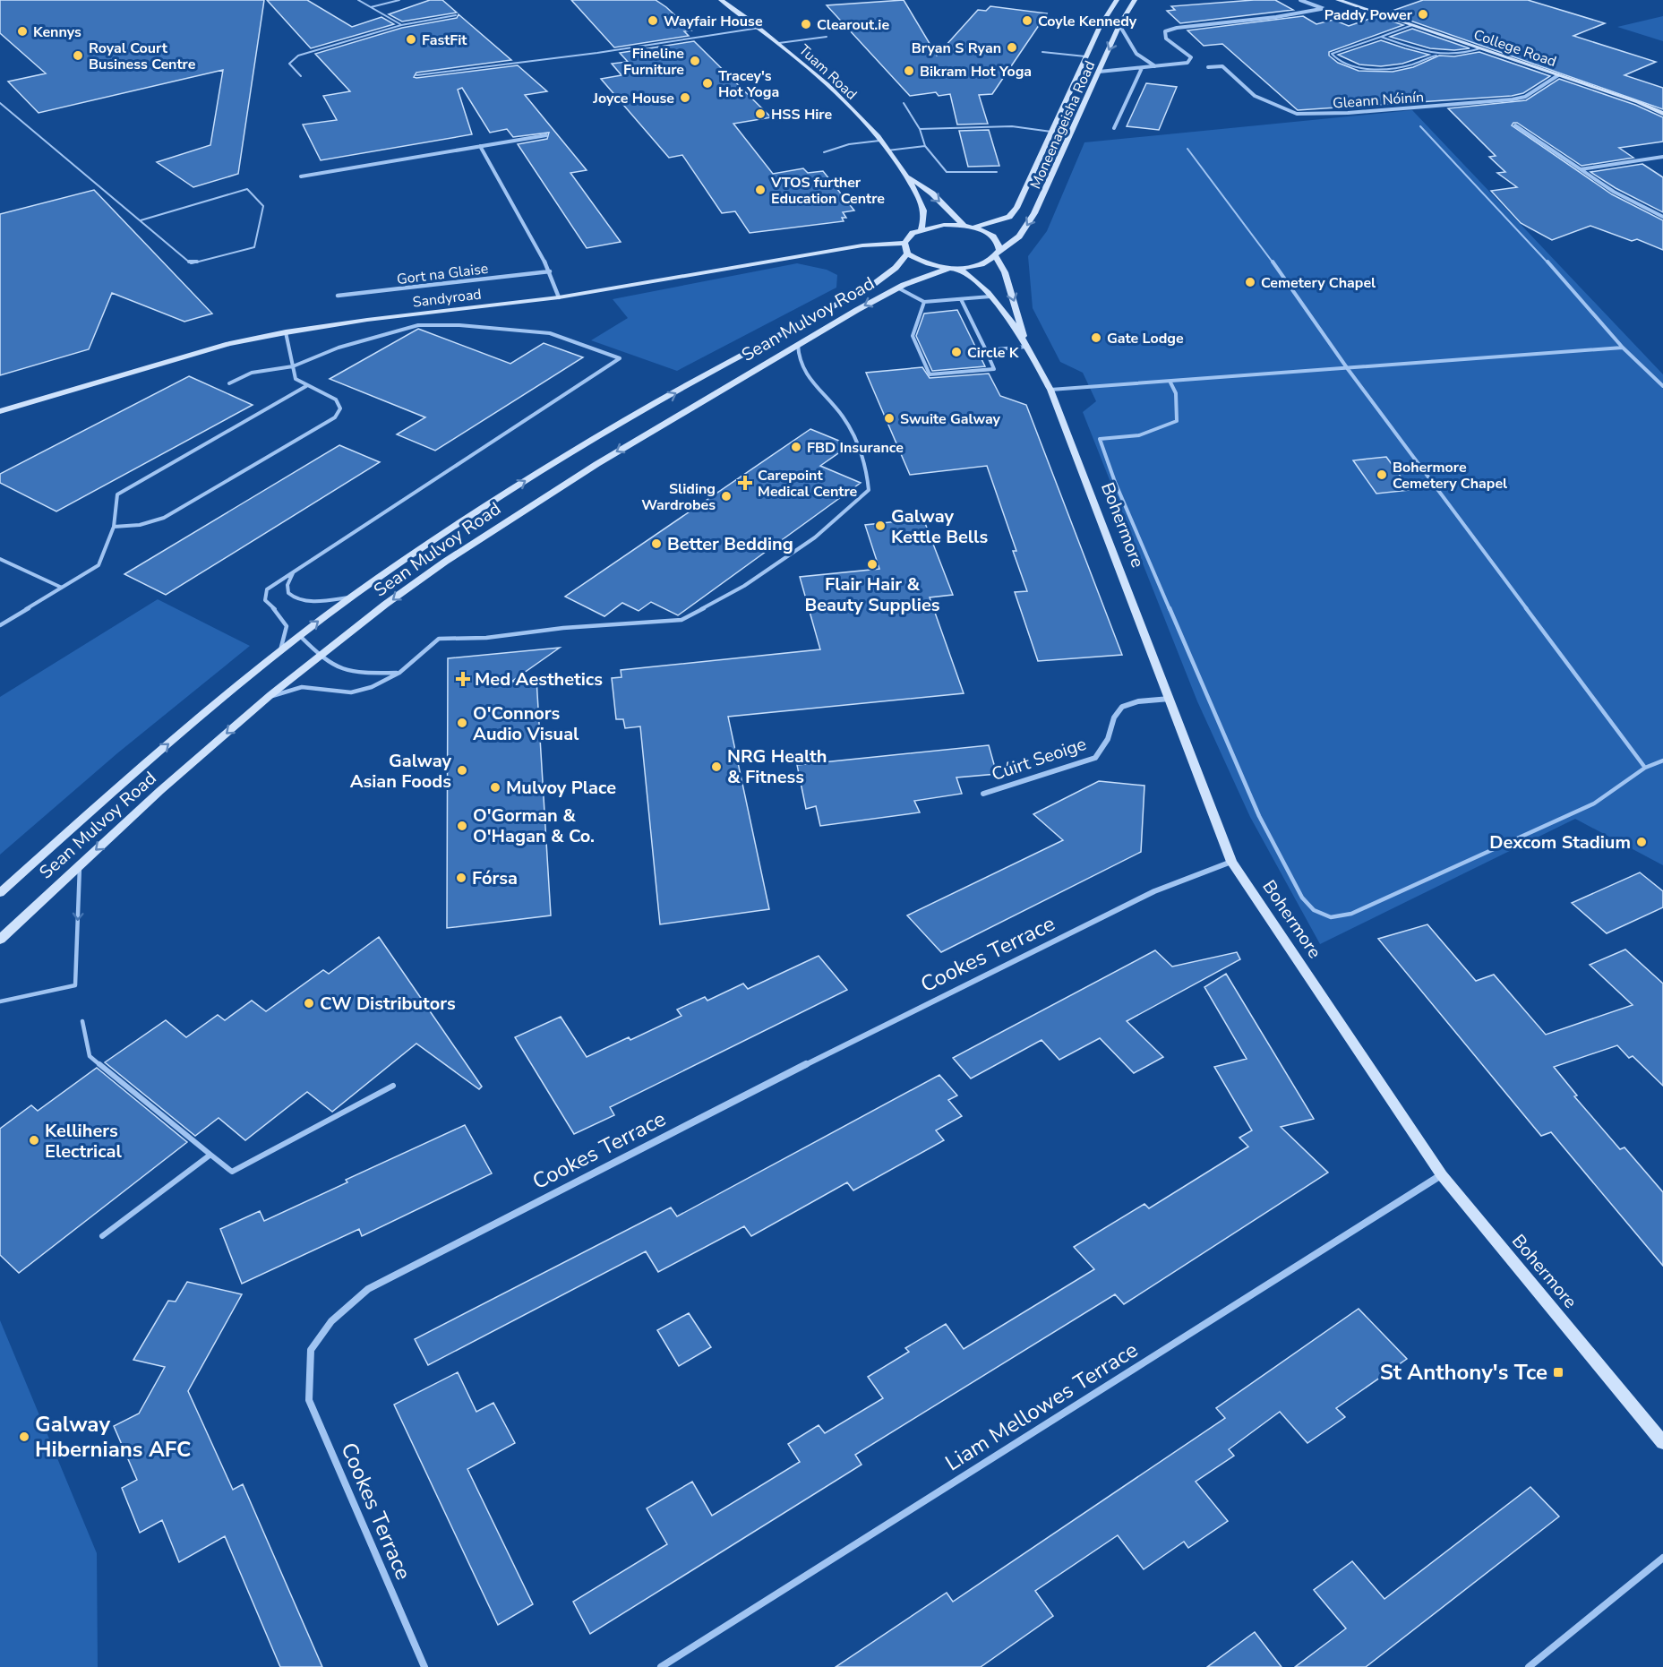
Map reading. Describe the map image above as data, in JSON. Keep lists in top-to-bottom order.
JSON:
{
  "streets": {
    "main road": [
      "College Road",
      "Tuam Road",
      "Moneenageisha Road",
      "Sandyroad",
      "Sean Mulvoy Road",
      "Bohermore"
    ],
    "street": [
      "Gleann Nóinín",
      "Gort na Glaise",
      "Cúirt Seoige",
      "Cookes Terrace",
      "Liam Mellowes Terrace"
    ]
  },
  "crossings": [
    ["College Road", "Gleann Nóinín"],
    ["Moneenageisha Road", "Sean Mulvoy Road"],
    ["Moneenageisha Road", "Bohermore"],
    ["Sean Mulvoy Road", "Bohermore"],
    ["Bohermore", "Cúirt Seoige"],
    ["Bohermore", "Cookes Terrace"],
    ["Bohermore", "Liam Mellowes Terrace"]
  ],
  "places": {
    "other": [
      "Paddy Power",
      "Wayfair House",
      "Coyle Kennedy",
      "Clearout.ie",
      "Kennys",
      "FastFit",
      "Bryan S Ryan",
      "Royal Court Business Centre",
      "Fineline Furniture",
      "Bikram Hot Yoga",
      "Tracey's Hot Yoga",
      "Joyce House",
      "HSS Hire",
      "VTOS further Education Centre",
      "Cemetery Chapel",
      "Gate Lodge",
      "Circle K",
      "Swuite Galway",
      "FBD Insurance",
      "Bohermore Cemetery Chapel",
      "Sliding Wardrobes",
      "Galway Kettle Bells",
      "Better Bedding",
      "Flair Hair & Beauty Supplies",
      "O'Connors Audio Visual",
      "NRG Health & Fitness",
      "Galway Asian Foods",
      "Mulvoy Place",
      "O'Gorman & O'Hagan & Co.",
      "Dexcom Stadium",
      "Fórsa",
      "CW Distributors",
      "Kellihers Electrical",
      "Galway Hibernians AFC"
    ],
    "health": ["Carepoint Medical Centre", "Med Aesthetics"],
    "transit": ["St Anthony's Tce"]
  }
}
